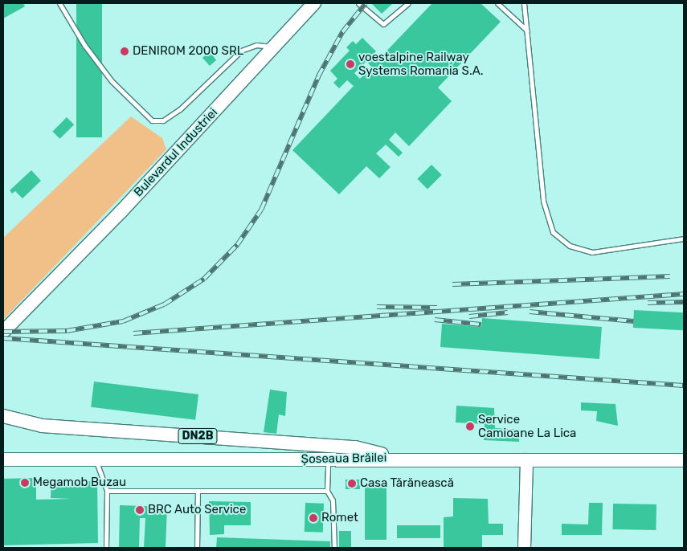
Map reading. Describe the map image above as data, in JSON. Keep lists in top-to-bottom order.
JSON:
{
  "streets": {
    "main road": ["Bulevardul Industriei", "DN2B", "Șoseaua Brăilei"]
  },
  "crossings": [
    ["DN2B", "Șoseaua Brăilei"]
  ],
  "places": [
    "DENIROM 2000 SRL",
    "voestalpine Railway Systems Romania S.A.",
    "Service Camioane La Lica",
    "Megamob Buzau",
    "Casa Tărănească",
    "BRC Auto Service",
    "Romet"
  ]
}
